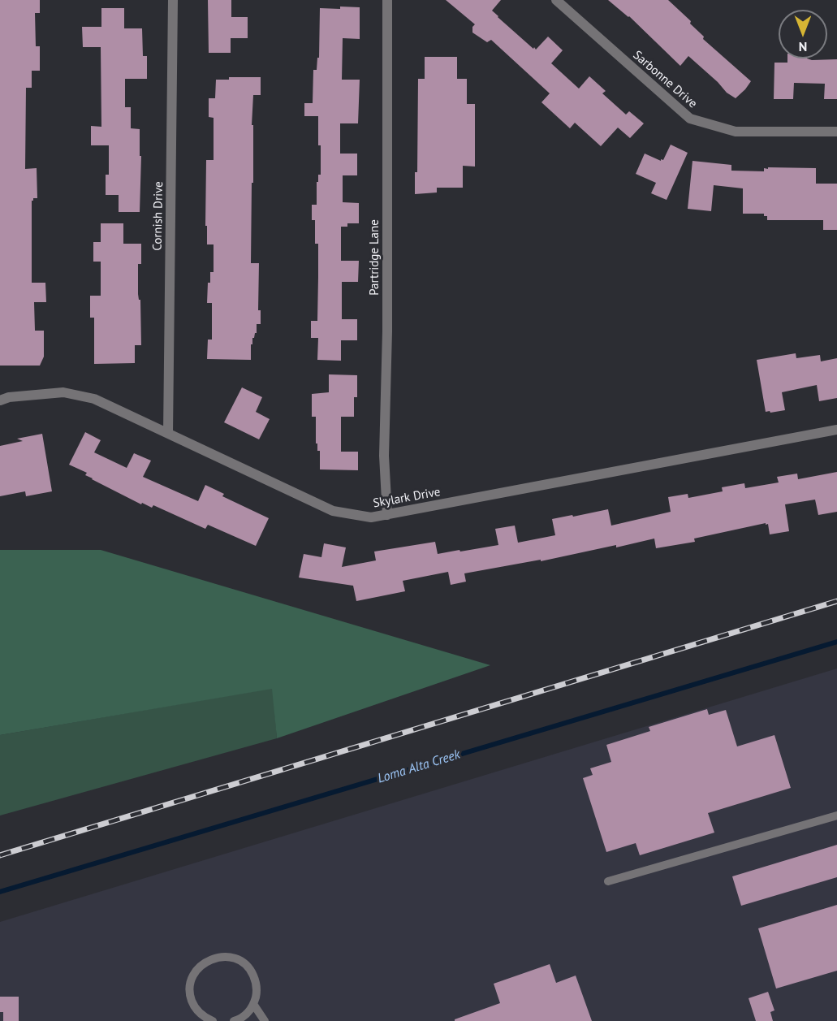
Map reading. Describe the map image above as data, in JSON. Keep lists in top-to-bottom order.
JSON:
{
  "streets": {
    "street": [
      "Sarbonne Drive",
      "Cornish Drive",
      "Partridge Lane",
      "Skylark Drive"
    ]
  },
  "crossings": [
    ["Cornish Drive", "Skylark Drive"],
    ["Partridge Lane", "Skylark Drive"]
  ],
  "water": ["Loma Alta Creek"],
  "north": "bottom"
}
